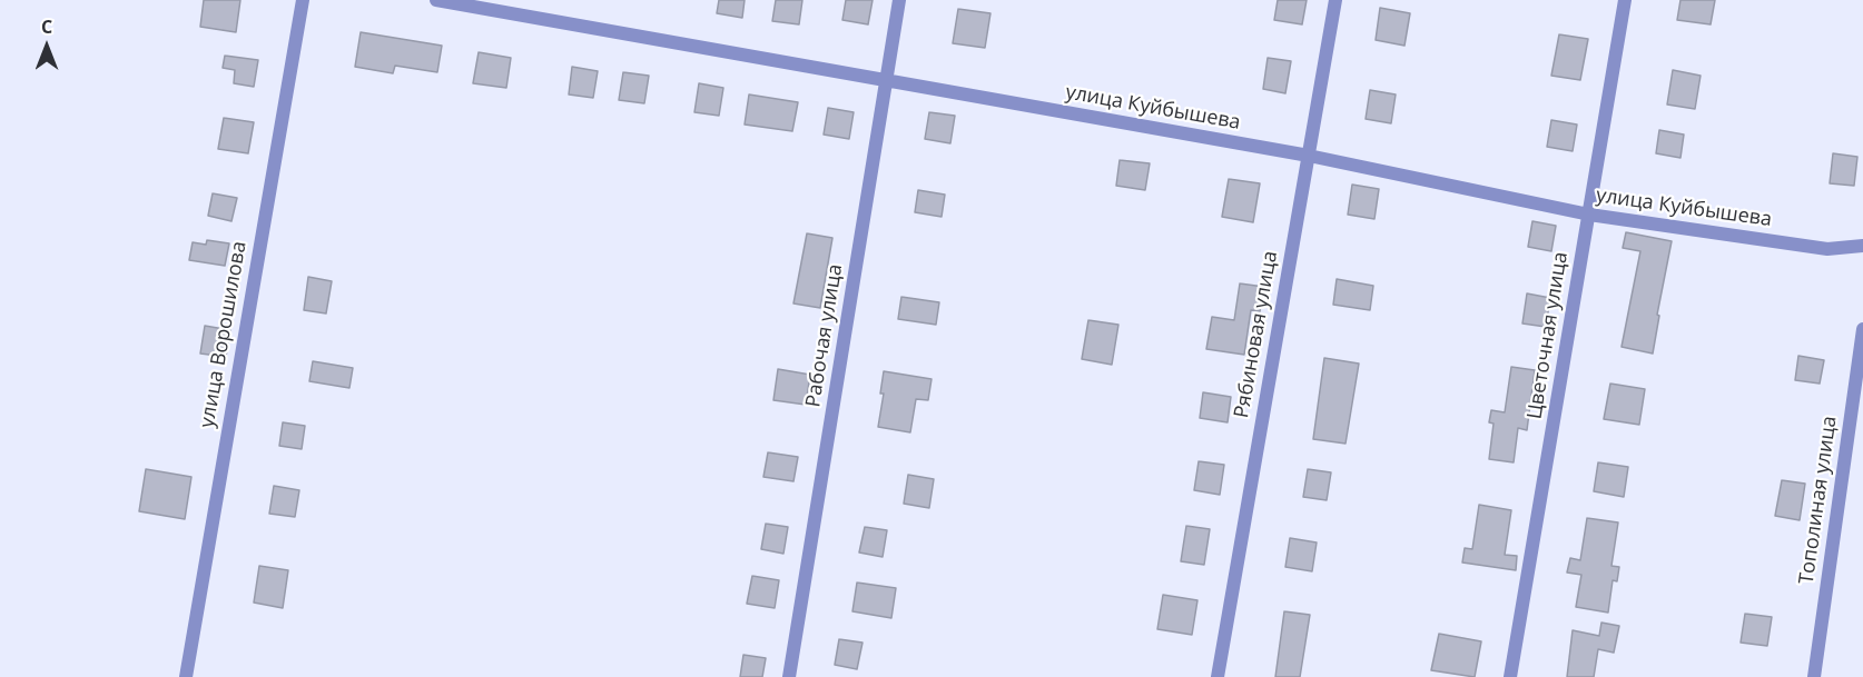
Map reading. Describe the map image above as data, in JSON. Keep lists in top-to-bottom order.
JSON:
{
  "streets": {
    "street": [
      "улица Куйбышева",
      "улица Ворошилова",
      "Рябиновая улица",
      "Рабочая улица",
      "Цветочная улица",
      "Тополиная улица"
    ]
  },
  "crossings": [
    ["улица Куйбышева", "Рябиновая улица"],
    ["улица Куйбышева", "Рабочая улица"],
    ["улица Куйбышева", "Цветочная улица"]
  ],
  "north": "top"
}
